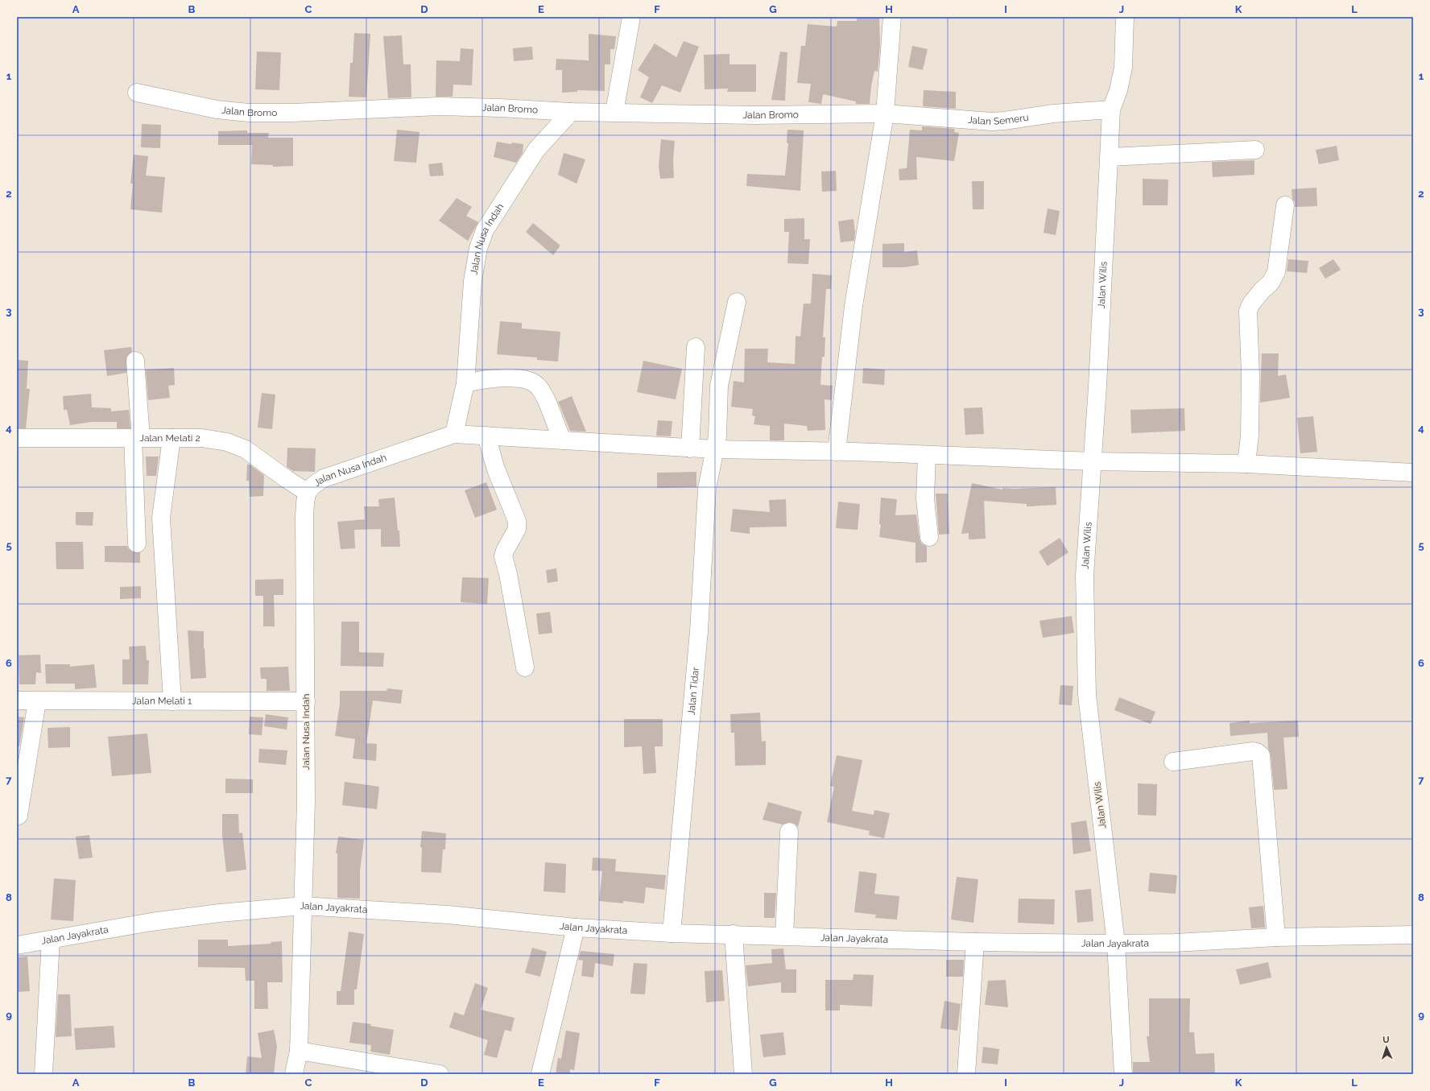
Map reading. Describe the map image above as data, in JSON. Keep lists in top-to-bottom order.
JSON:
{
  "streets": {
    "street": [
      "Jalan Bromo",
      "Jalan Semeru",
      "Jalan Nusa Indah",
      "Jalan Wilis",
      "Jalan Melati 2",
      "Jalan Tidar",
      "Jalan Melati 1",
      "Jalan Jayakrata"
    ]
  },
  "crossings": [
    ["Jalan Bromo", "Jalan Semeru"],
    ["Jalan Bromo", "Jalan Nusa Indah"],
    ["Jalan Semeru", "Jalan Wilis"],
    ["Jalan Nusa Indah", "Jalan Melati 2"],
    ["Jalan Nusa Indah", "Jalan Melati 1"],
    ["Jalan Nusa Indah", "Jalan Jayakrata"],
    ["Jalan Wilis", "Jalan Jayakrata"],
    ["Jalan Tidar", "Jalan Jayakrata"]
  ],
  "north": "top",
  "grid": {
    "columns": [
      "A",
      "B",
      "C",
      "D",
      "E",
      "F",
      "G",
      "H",
      "I",
      "J",
      "K",
      "L"
    ],
    "rows": [
      "1",
      "2",
      "3",
      "4",
      "5",
      "6",
      "7",
      "8",
      "9"
    ]
  }
}
